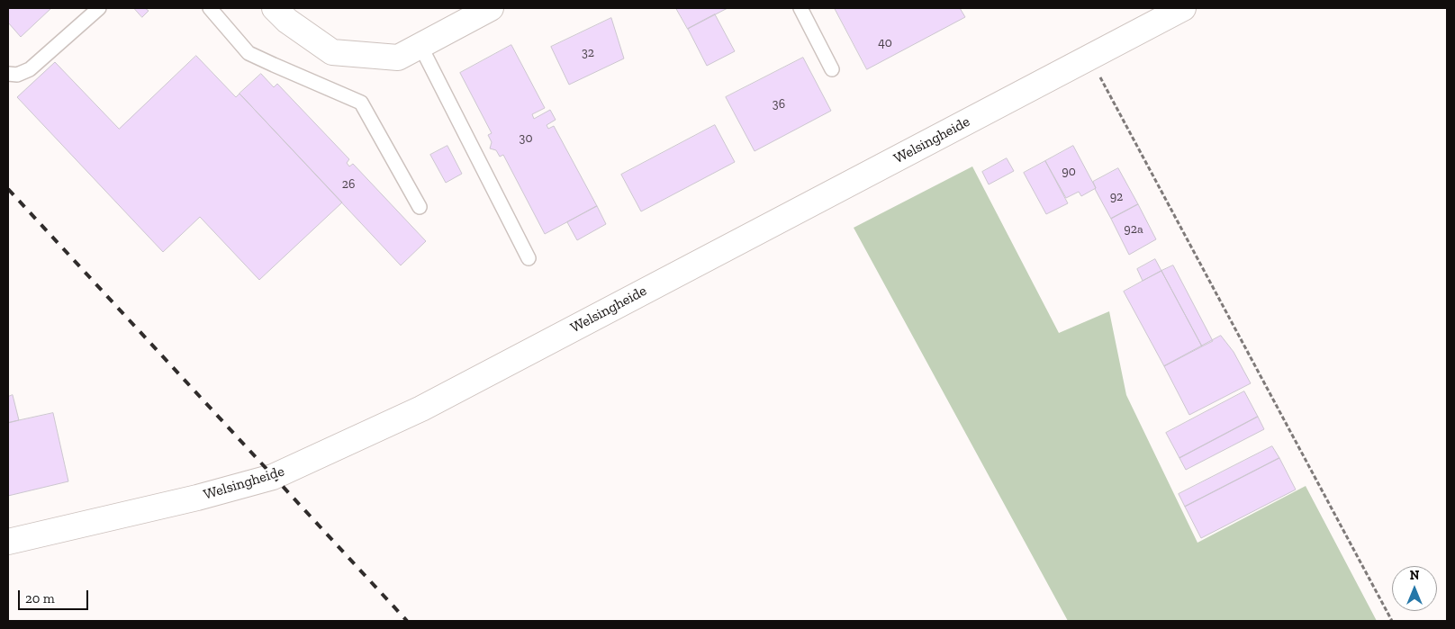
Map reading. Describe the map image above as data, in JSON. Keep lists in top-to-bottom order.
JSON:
{
  "streets": {
    "street": ["Welsingheide"]
  },
  "house_numbers": [
    "40",
    "32",
    "36",
    "30",
    "90",
    "26",
    "92",
    "92a"
  ],
  "scale_bar": "20 m",
  "north": "top"
}
